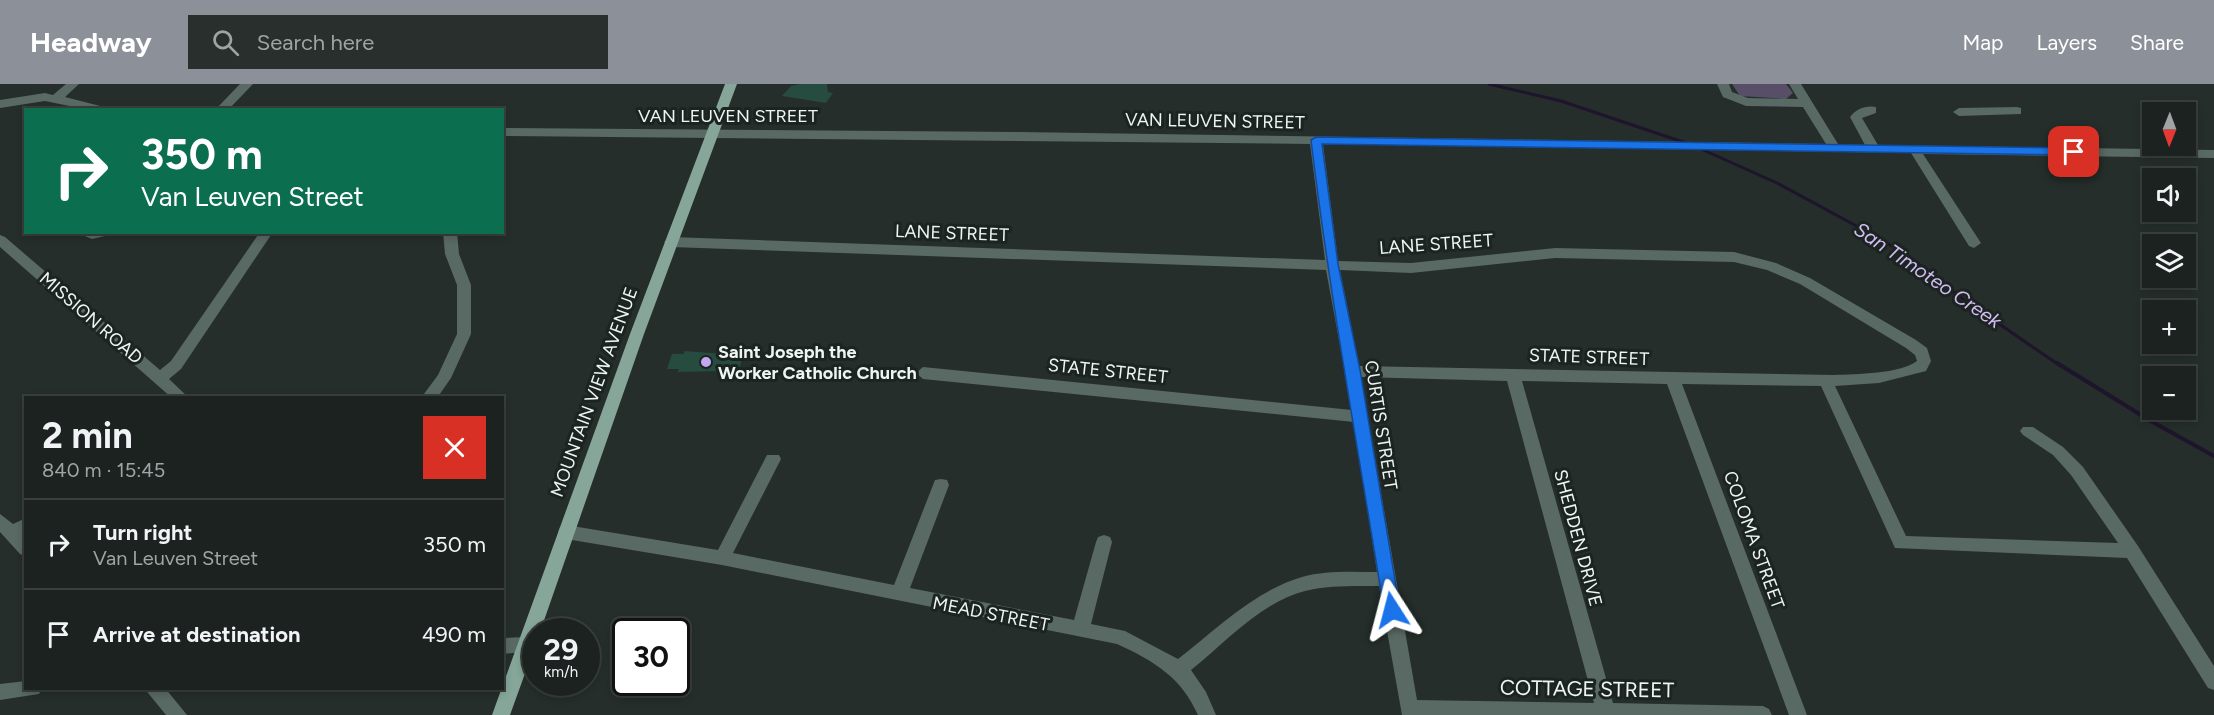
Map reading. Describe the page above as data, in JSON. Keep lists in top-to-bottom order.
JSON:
{
  "streets": {
    "main road": ["MOUNTAIN VIEW AVENUE"],
    "street": [
      "VAN LEUVEN STREET",
      "LANE STREET",
      "MISSION ROAD",
      "STATE STREET",
      "CURTIS STREET",
      "SHEDDEN DRIVE",
      "COLOMA STREET",
      "MEAD STREET",
      "COTTAGE STREET"
    ]
  },
  "crossings": [
    ["VAN LEUVEN STREET", "MOUNTAIN VIEW AVENUE"],
    ["VAN LEUVEN STREET", "CURTIS STREET"],
    ["LANE STREET", "STATE STREET"],
    ["LANE STREET", "MOUNTAIN VIEW AVENUE"],
    ["LANE STREET", "CURTIS STREET"],
    ["STATE STREET", "CURTIS STREET"],
    ["STATE STREET", "SHEDDEN DRIVE"],
    ["STATE STREET", "COLOMA STREET"],
    ["MOUNTAIN VIEW AVENUE", "MEAD STREET"],
    ["CURTIS STREET", "COTTAGE STREET"],
    ["SHEDDEN DRIVE", "COTTAGE STREET"]
  ],
  "water": ["San Timoteo Creek"],
  "places": ["Saint Joseph the Worker Catholic Church"],
  "north": "bottom",
  "page": {
    "header": "Headway",
    "search": "Search here",
    "nav": ["Map", "Layers", "Share"],
    "map_buttons": ["+", "−"],
    "turn": ["350 m", "Van Leuven Street"],
    "heading": ["2 min", "840 m · 15:45"],
    "list": [
      {
        "name": "Turn right",
        "note": "Van Leuven Street",
        "value": "350 m"
      },
      {
        "name": "Arrive at destination",
        "value": "490 m"
      }
    ],
    "speed": "29 km/h",
    "limit": "30"
  }
}
